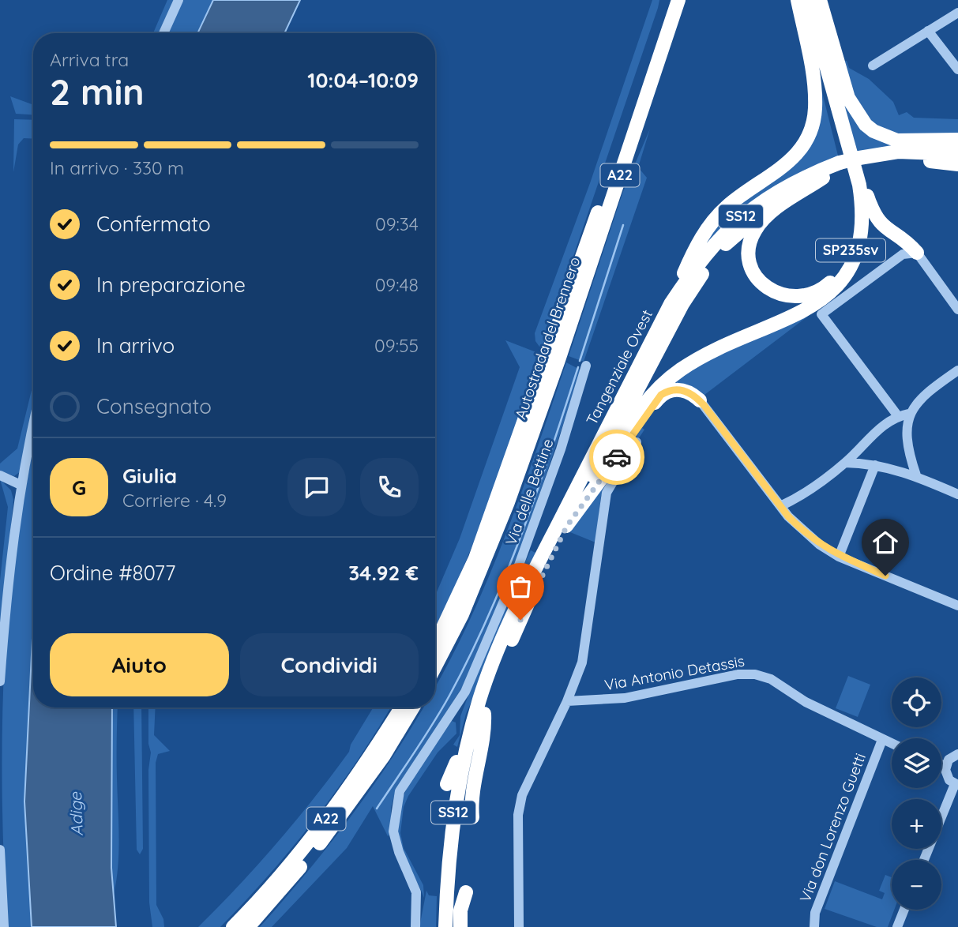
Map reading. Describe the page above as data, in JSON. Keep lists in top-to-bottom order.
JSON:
{
  "streets": {
    "highway": [
      "A22",
      "SS12",
      "SP235sv",
      "Autostrada del Brennero",
      "Tangenziale Ovest"
    ],
    "street": ["Via delle Bettine", "Via Antonio Detassis", "Via don Lorenzo Guetti"]
  },
  "crossings": [
    ["SP235sv", "Tangenziale Ovest"],
    ["Via Antonio Detassis", "Via don Lorenzo Guetti"]
  ],
  "water": ["Adige"],
  "page": {
    "heading": ["2 min", "Arriva tra", "10:04–10:09"],
    "panel": [
      "Giulia",
      "Corriere · 4.9",
      "Ordine #8077",
      "34.92 €"
    ],
    "bar": "In arrivo · 330 m",
    "list": [
      ["Confermato", "09:34"],
      ["In preparazione", "09:48"],
      ["In arrivo", "09:55"],
      "Consegnato"
    ],
    "round": "G",
    "buttons": ["Aiuto", "Condividi"],
    "map_buttons": ["+", "−"]
  }
}
